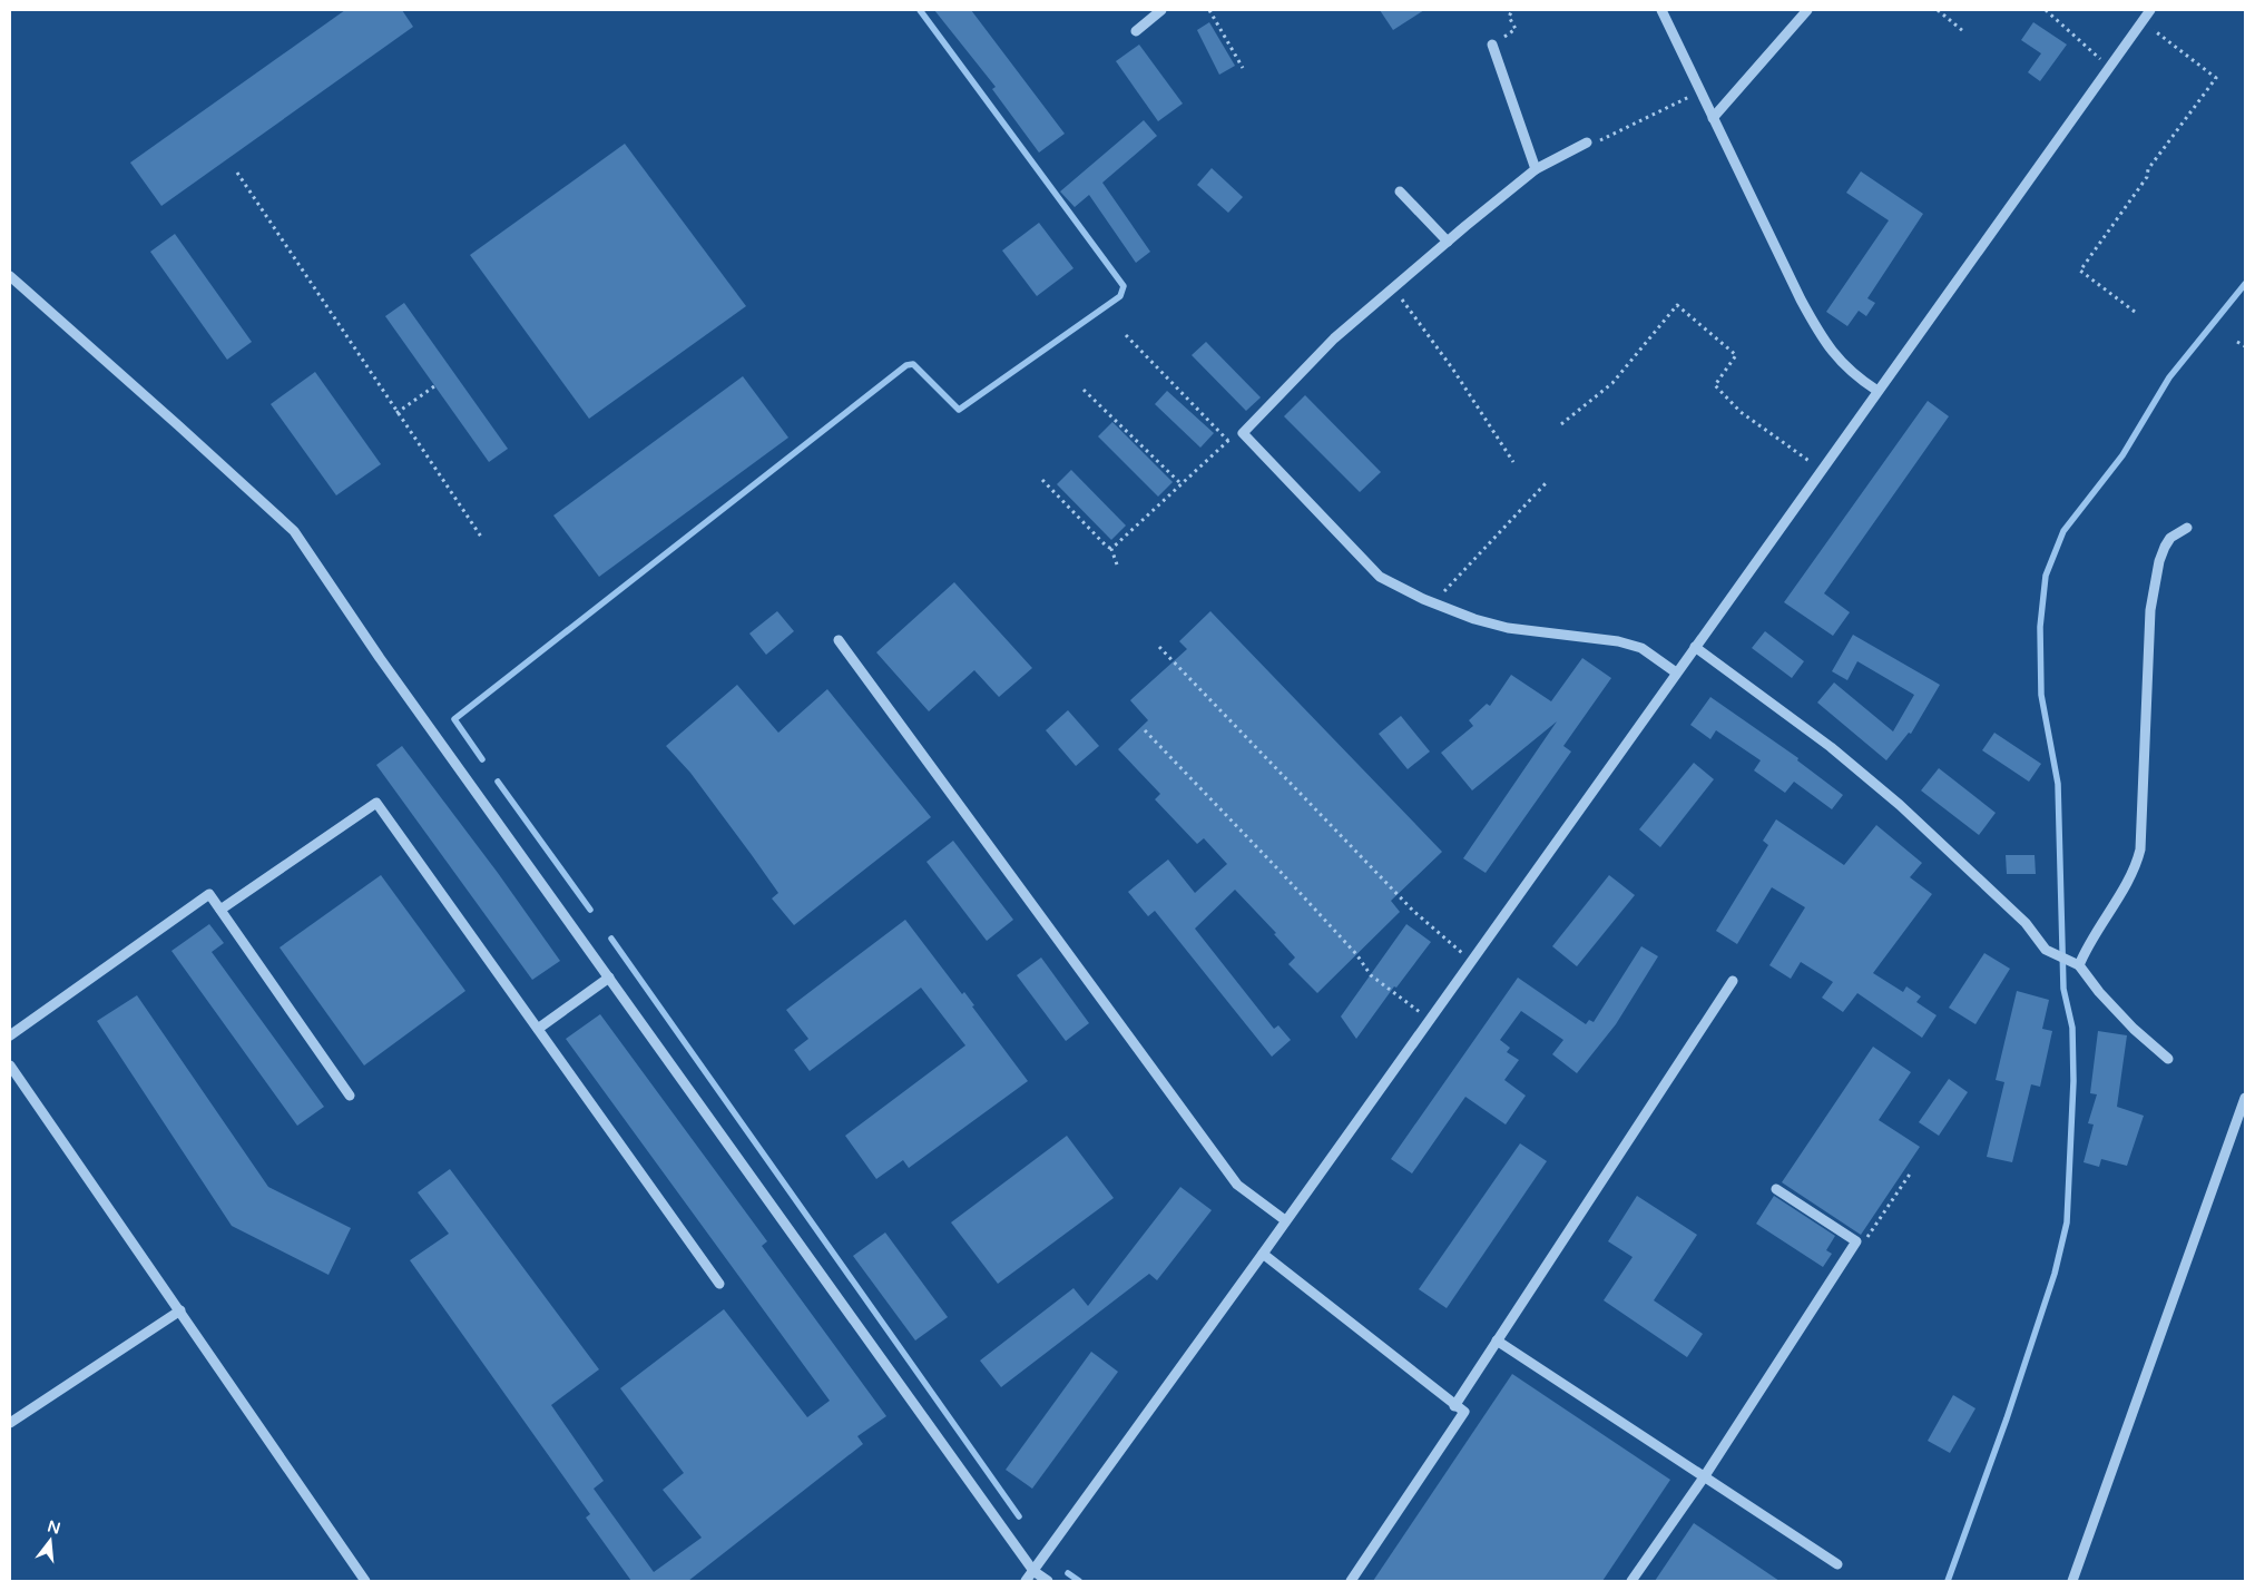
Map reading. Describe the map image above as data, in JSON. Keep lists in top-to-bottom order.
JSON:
{
  "north": "top"
}
